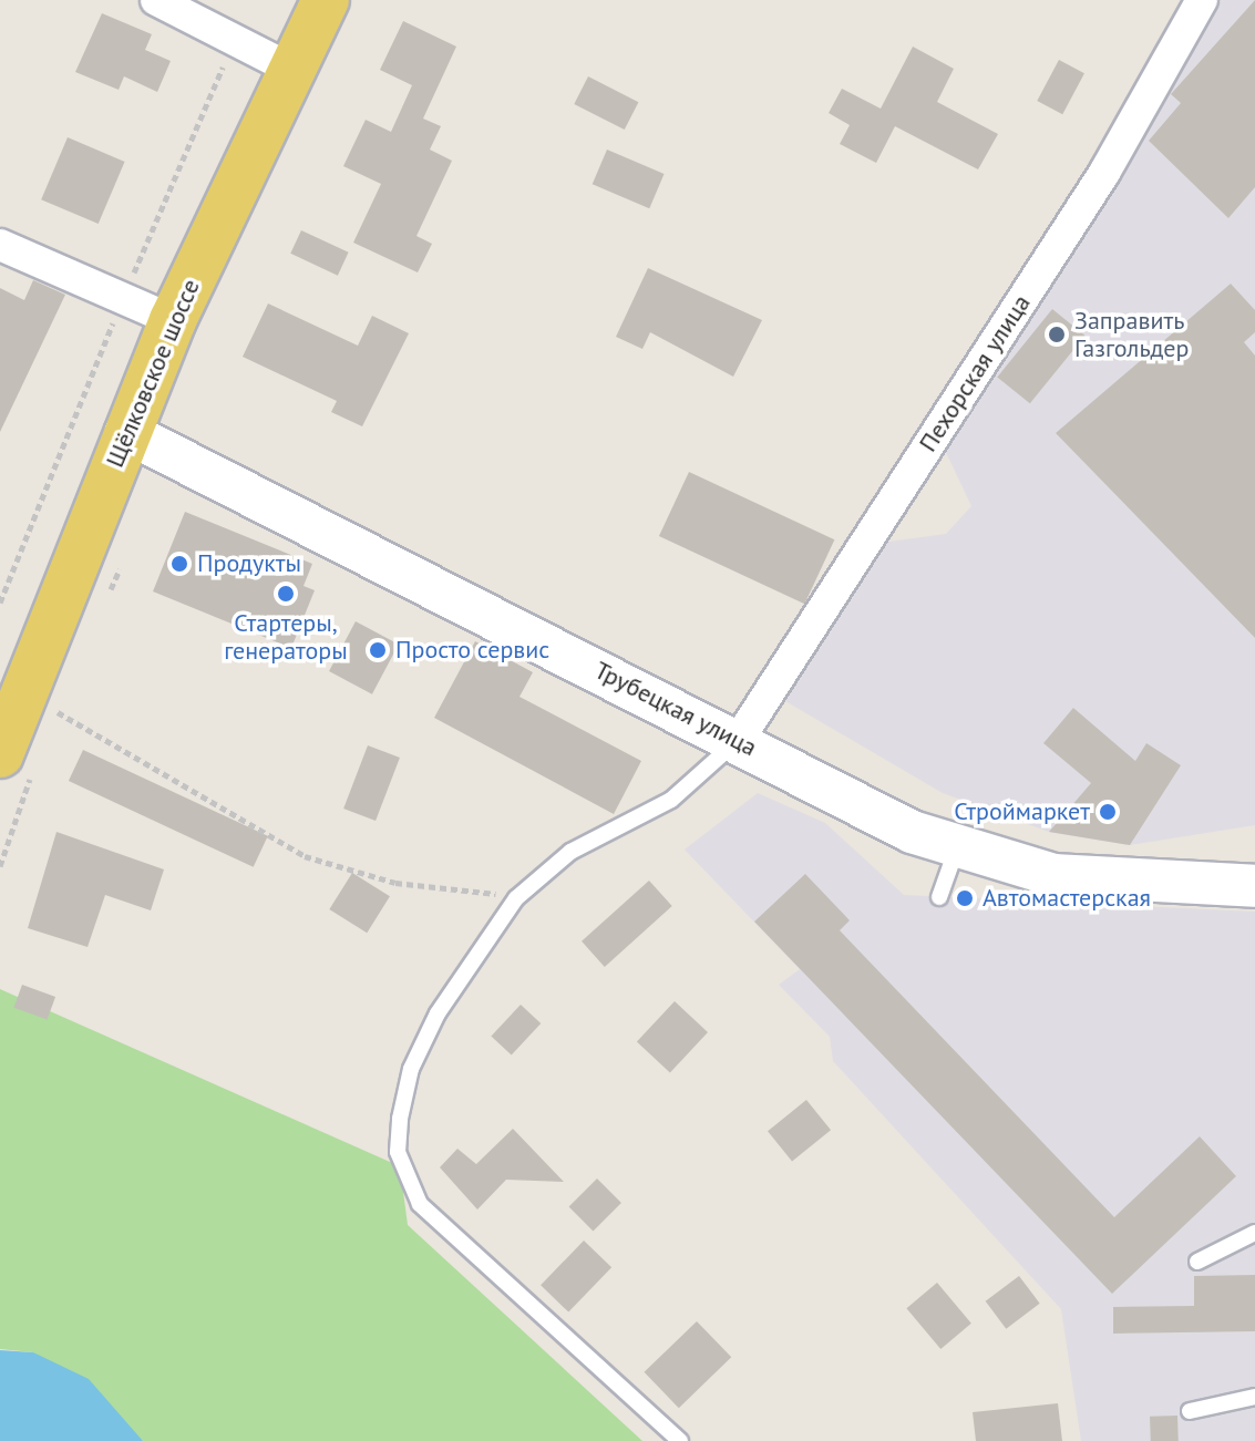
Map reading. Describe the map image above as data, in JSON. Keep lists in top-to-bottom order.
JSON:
{
  "streets": {
    "main road": ["Щёлковское шоссе", "Трубецкая улица"],
    "street": ["Пехорская улица"]
  },
  "crossings": [
    ["Щёлковское шоссе", "Трубецкая улица"],
    ["Пехорская улица", "Трубецкая улица"]
  ],
  "places": [
    "Заправить Газгольдер",
    "Продукты",
    "Стартеры, генераторы",
    "Просто сервис",
    "Строймаркет",
    "Автомастерская"
  ]
}
